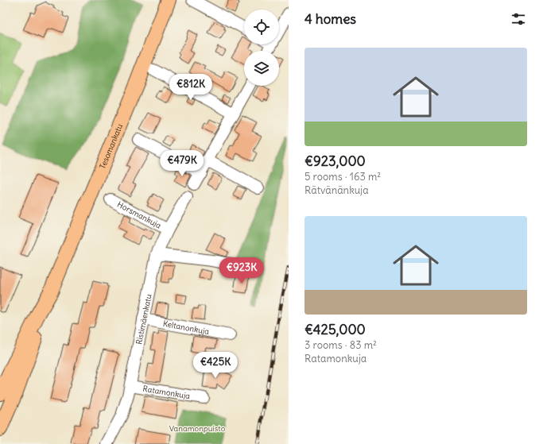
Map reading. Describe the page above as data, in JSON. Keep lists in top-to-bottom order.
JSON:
{
  "streets": {
    "main road": ["Tesomankatu"],
    "street": [
      "Horsmankuja",
      "Ristimäenkatu",
      "Keltanonkuja",
      "Ratamonkuja"
    ]
  },
  "crossings": [
    ["Horsmankuja", "Ristimäenkatu"],
    ["Ristimäenkatu", "Keltanonkuja"],
    ["Ristimäenkatu", "Ratamonkuja"]
  ],
  "parks": ["Vanamonpuisto"],
  "page": {
    "heading": "4 homes",
    "list": [
      {
        "name": "€923,000",
        "note": "5 rooms · 163 m² · Rätvänänkuja"
      },
      {
        "name": "€425,000",
        "note": "3 rooms · 83 m² · Ratamonkuja"
      }
    ],
    "price": [
      "€812K",
      "€479K",
      "€923K",
      "€425K"
    ]
  }
}
